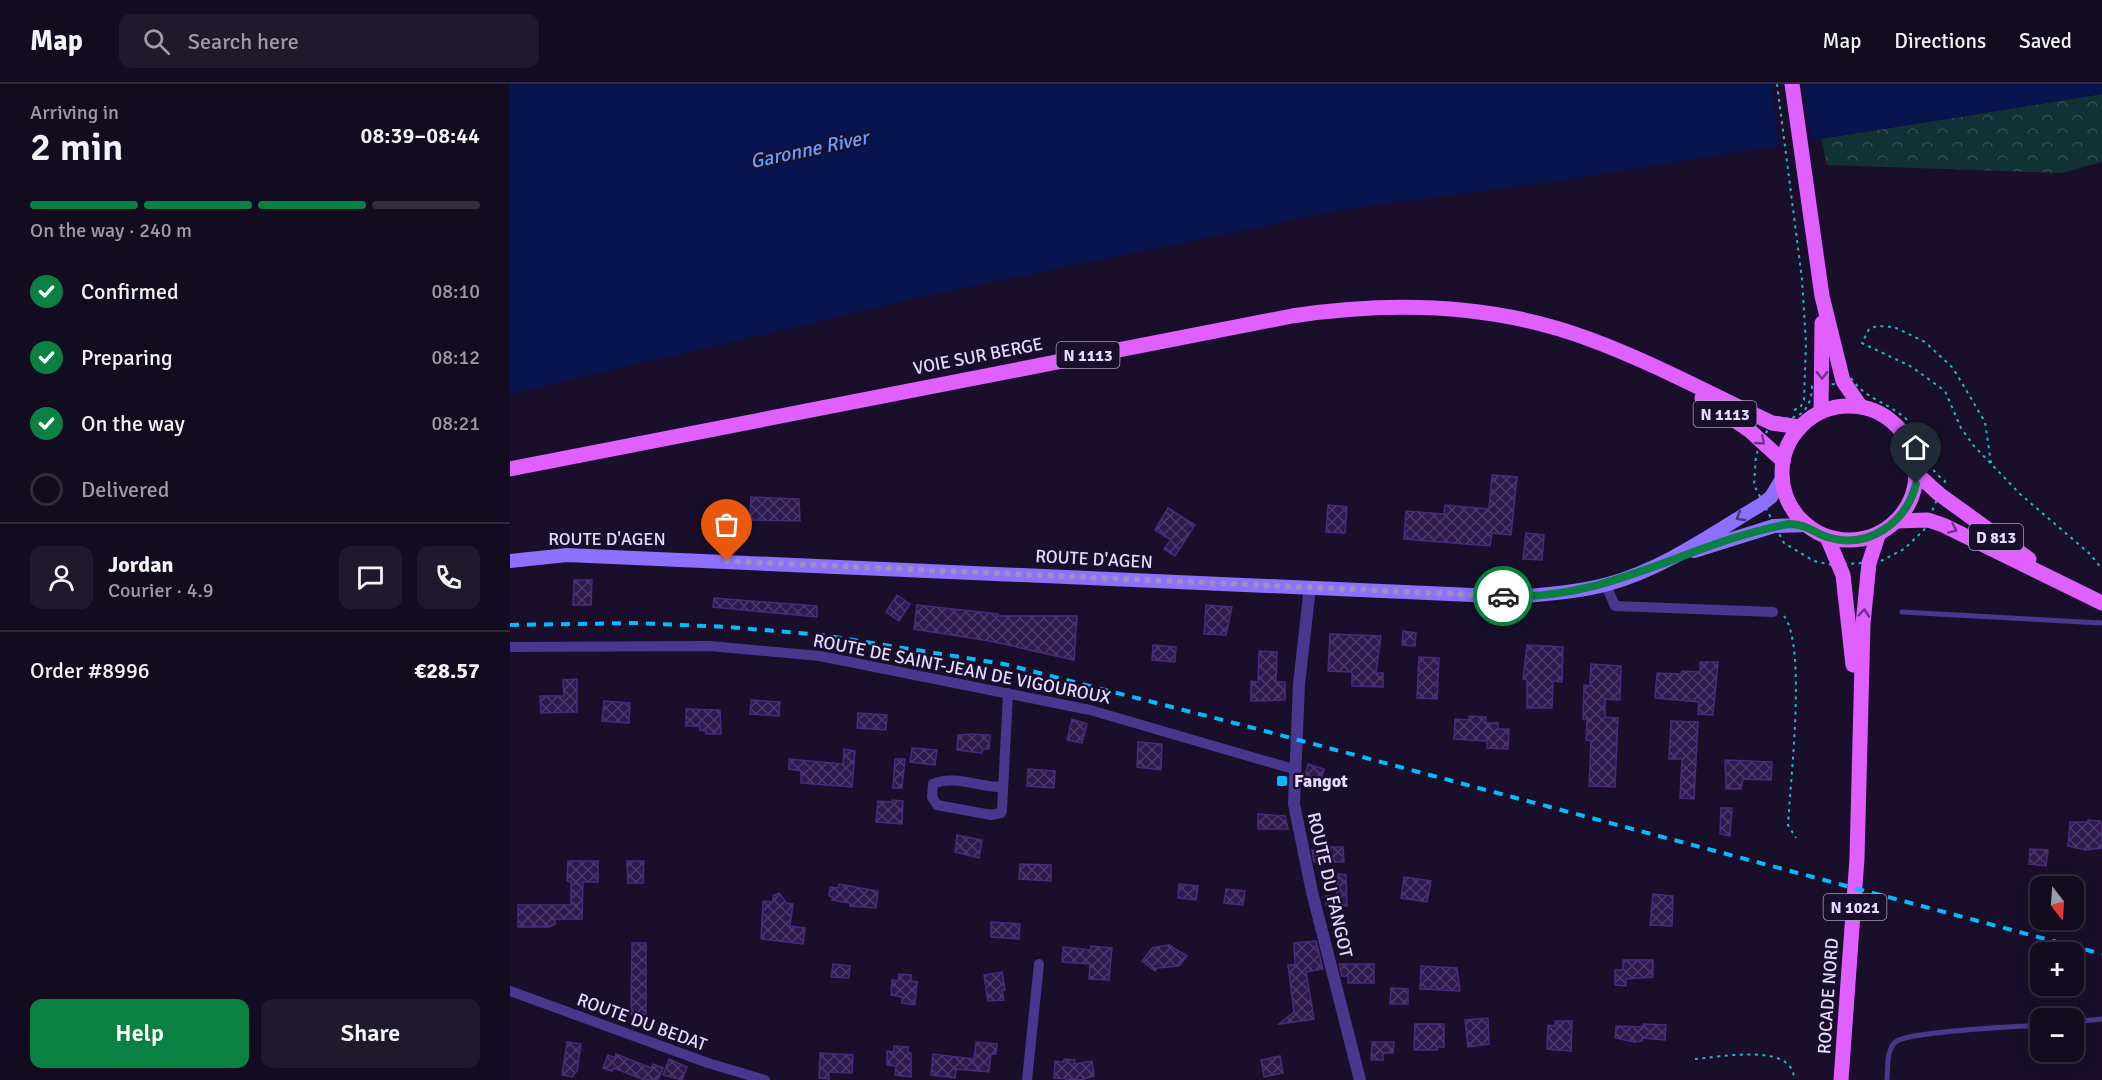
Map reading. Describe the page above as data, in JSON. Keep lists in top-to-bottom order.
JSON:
{
  "streets": {
    "main road": [
      "N 1113",
      "VOIE SUR BERGE",
      "D 813",
      "ROUTE D'AGEN",
      "N 1021",
      "ROCADE NORD"
    ],
    "street": ["ROUTE DE SAINT-JEAN DE VIGOUROUX", "ROUTE DU FANGOT", "ROUTE DU BEDAT"]
  },
  "crossings": [
    ["N 1113", "VOIE SUR BERGE"],
    ["N 1113", "D 813"],
    ["N 1113", "ROUTE D'AGEN"],
    ["N 1113", "N 1021"],
    ["D 813", "ROUTE D'AGEN"],
    ["D 813", "N 1021"],
    ["ROUTE D'AGEN", "ROUTE DU FANGOT"],
    ["ROUTE D'AGEN", "N 1021"],
    ["ROUTE DE SAINT-JEAN DE VIGOUROUX", "ROUTE DU FANGOT"],
    ["N 1021", "ROCADE NORD"]
  ],
  "water": ["Garonne River"],
  "places": {
    "transit": ["Fangot"]
  },
  "north": "bottom",
  "page": {
    "header": "Map",
    "search": "Search here",
    "nav": ["Map", "Directions", "Saved"],
    "heading": ["2 min", "Arriving in", "08:39–08:44"],
    "panel": [
      "Jordan",
      "Courier · 4.9",
      "Order #8996",
      "€28.57"
    ],
    "bar": "On the way · 240 m",
    "list": [
      ["Confirmed", "08:10"],
      ["Preparing", "08:12"],
      ["On the way", "08:21"],
      "Delivered"
    ],
    "map_buttons": ["+", "−"],
    "buttons": ["Help", "Share"]
  }
}
